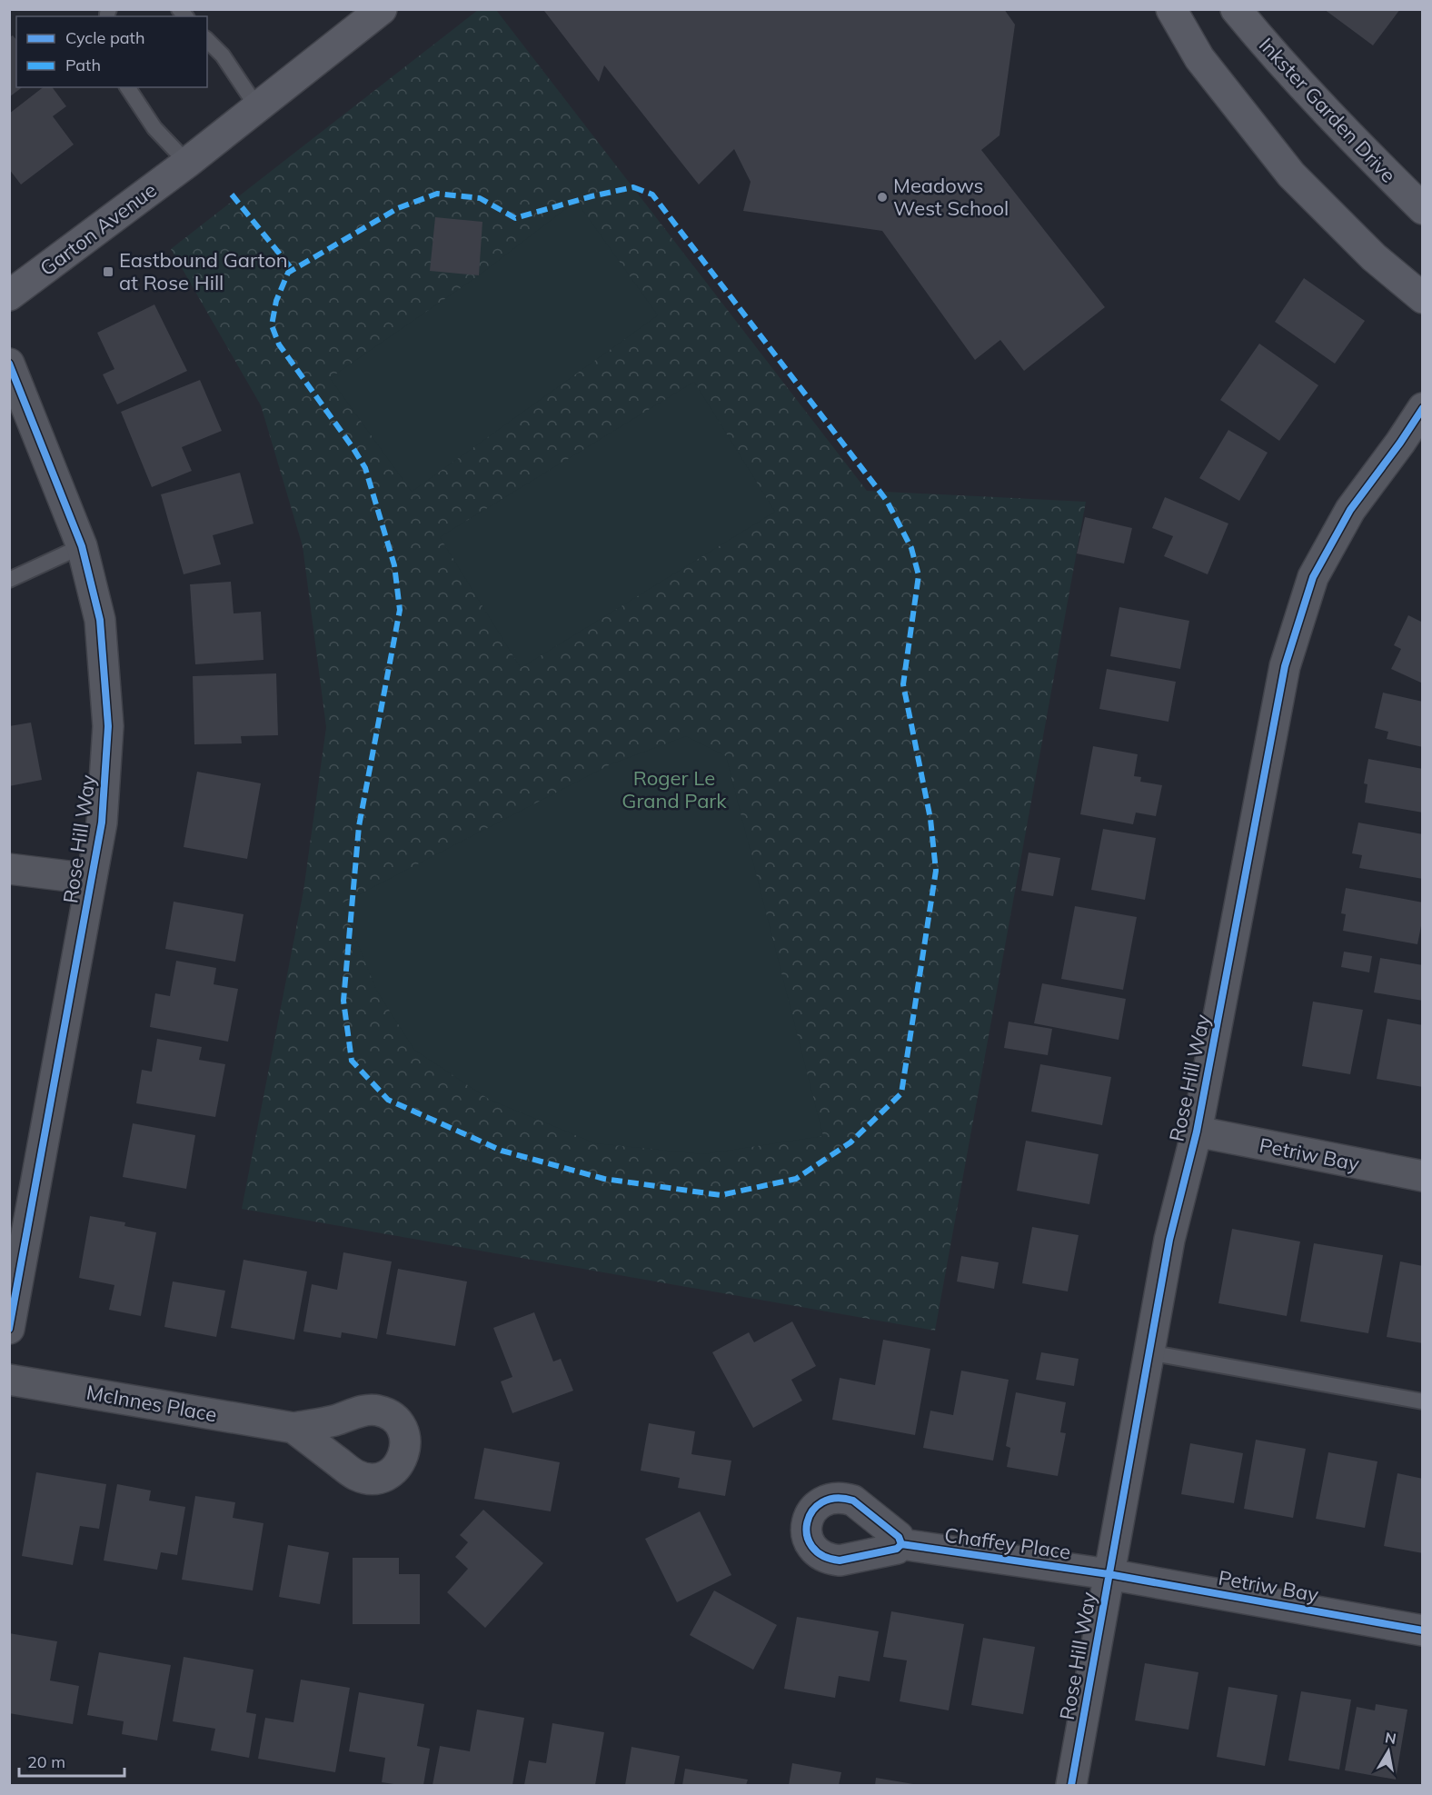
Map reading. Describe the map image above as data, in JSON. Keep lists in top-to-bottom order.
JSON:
{
  "streets": {
    "street": [
      "Inkster Garden Drive",
      "Garton Avenue",
      "Rose Hill Way",
      "Petriw Bay",
      "McInnes Place",
      "Chaffey Place"
    ]
  },
  "crossings": [
    ["Rose Hill Way", "Petriw Bay"],
    ["Rose Hill Way", "Chaffey Place"],
    ["Petriw Bay", "Chaffey Place"]
  ],
  "parks": ["Roger Le Grand Park"],
  "places": {
    "other": ["Meadows West School"],
    "transit": ["Eastbound Garton at Rose Hill"]
  },
  "legend": ["Cycle path", "Path"],
  "scale_bar": "20 m",
  "north": "top"
}
